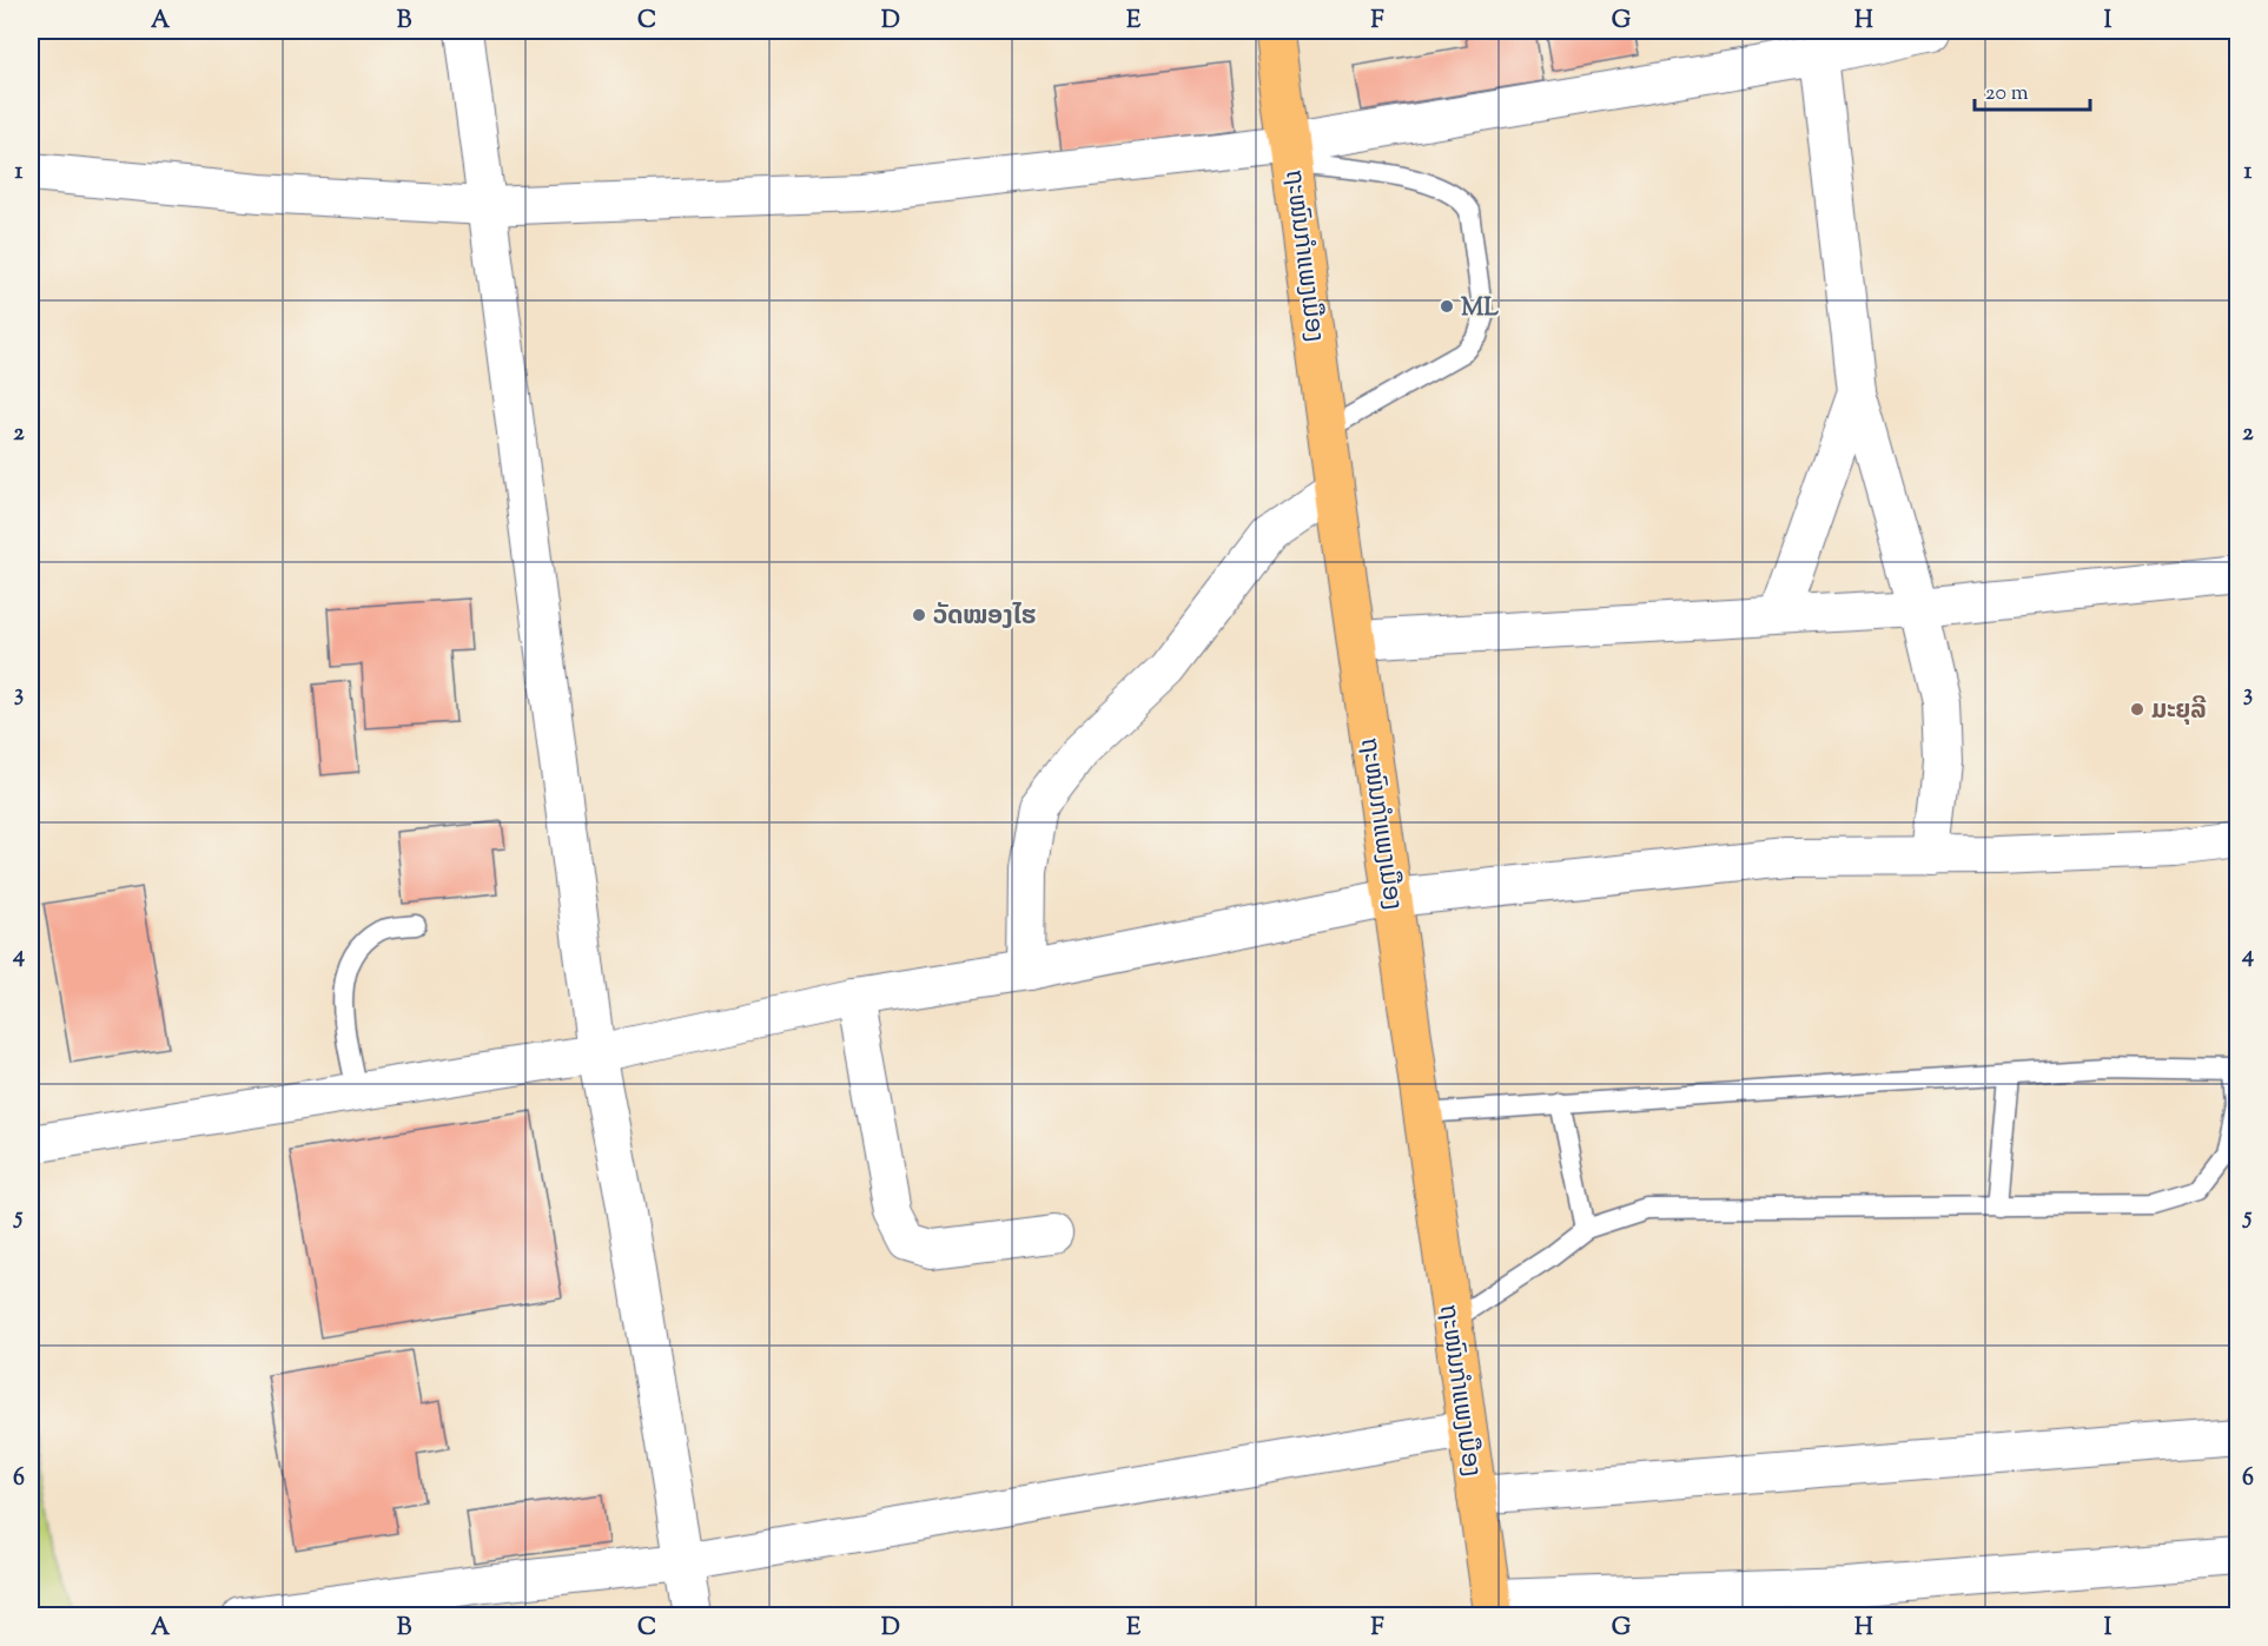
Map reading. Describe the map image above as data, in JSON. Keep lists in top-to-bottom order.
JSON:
{
  "streets": {
    "main road": ["ຖະໜົນກຳແພງເມືອງ"]
  },
  "places": ["ML", "ວັດໝອງໄຮ", "ມະຍຸລີ"],
  "scale_bar": "20 m",
  "grid": {
    "columns": [
      "A",
      "B",
      "C",
      "D",
      "E",
      "F",
      "G",
      "H",
      "I"
    ],
    "rows": [
      "1",
      "2",
      "3",
      "4",
      "5",
      "6"
    ]
  }
}
